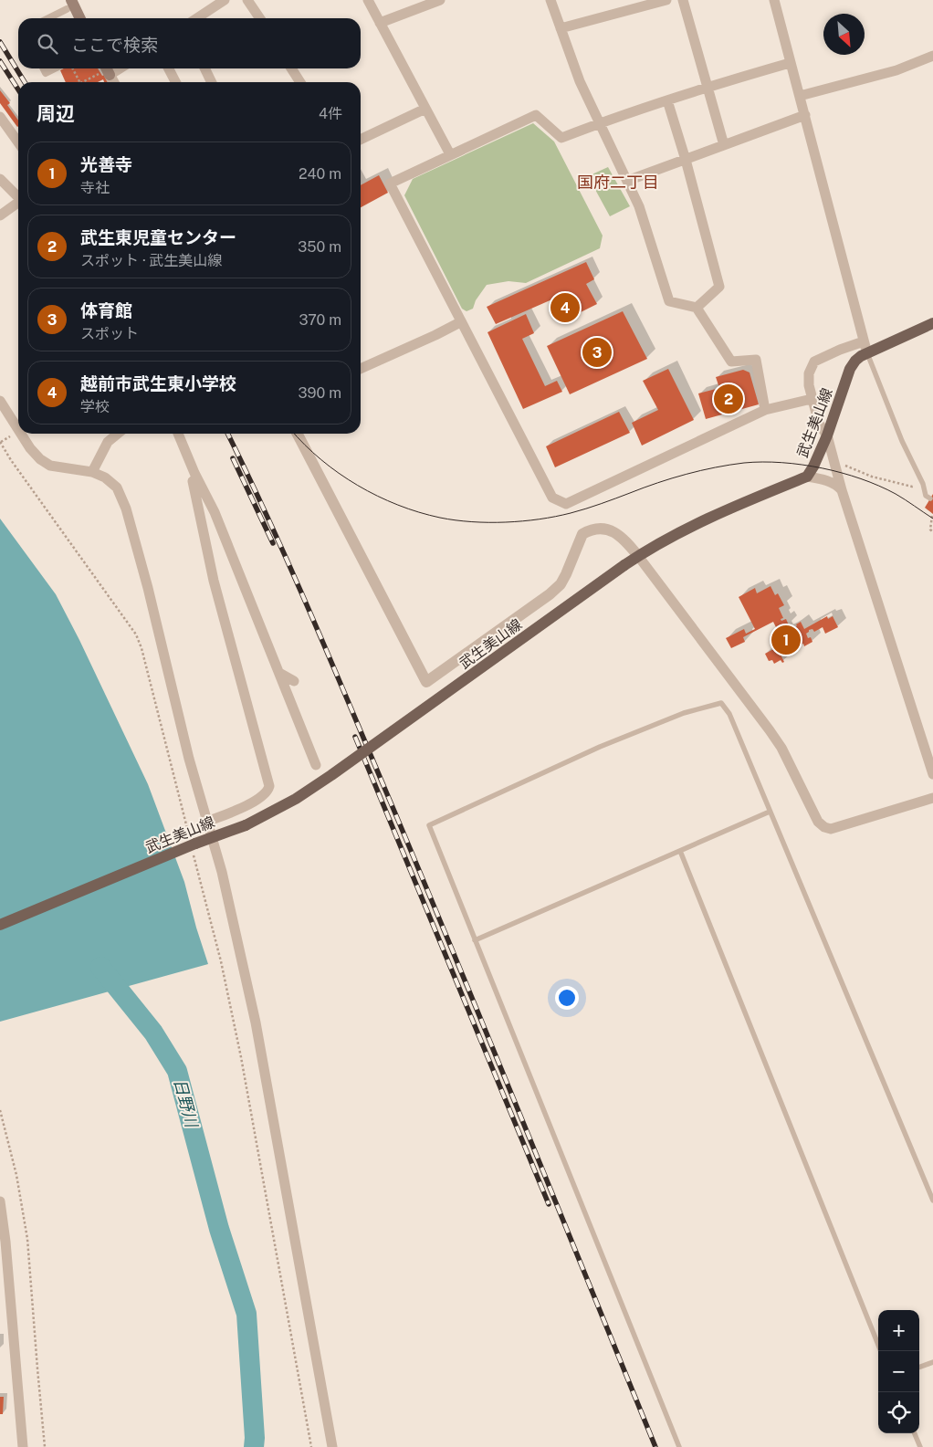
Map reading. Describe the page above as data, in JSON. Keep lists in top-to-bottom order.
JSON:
{
  "streets": {
    "main road": ["武生美山線"]
  },
  "districts": ["国府二丁目"],
  "water": ["日野川"],
  "north": "bottom right",
  "page": {
    "search": "ここで検索",
    "heading": ["周辺", "4件"],
    "list": [
      {
        "mark": "1",
        "name": "光善寺",
        "note": "寺社",
        "value": "240 m"
      },
      {
        "mark": "2",
        "name": "武生東児童センター",
        "note": "スポット · 武生美山線",
        "value": "350 m"
      },
      {
        "mark": "3",
        "name": "体育館",
        "note": "スポット",
        "value": "370 m"
      },
      {
        "mark": "4",
        "name": "越前市武生東小学校",
        "note": "学校",
        "value": "390 m"
      }
    ],
    "pins": [
      "4",
      "3",
      "2",
      "1"
    ],
    "map_buttons": ["+", "−"]
  }
}
